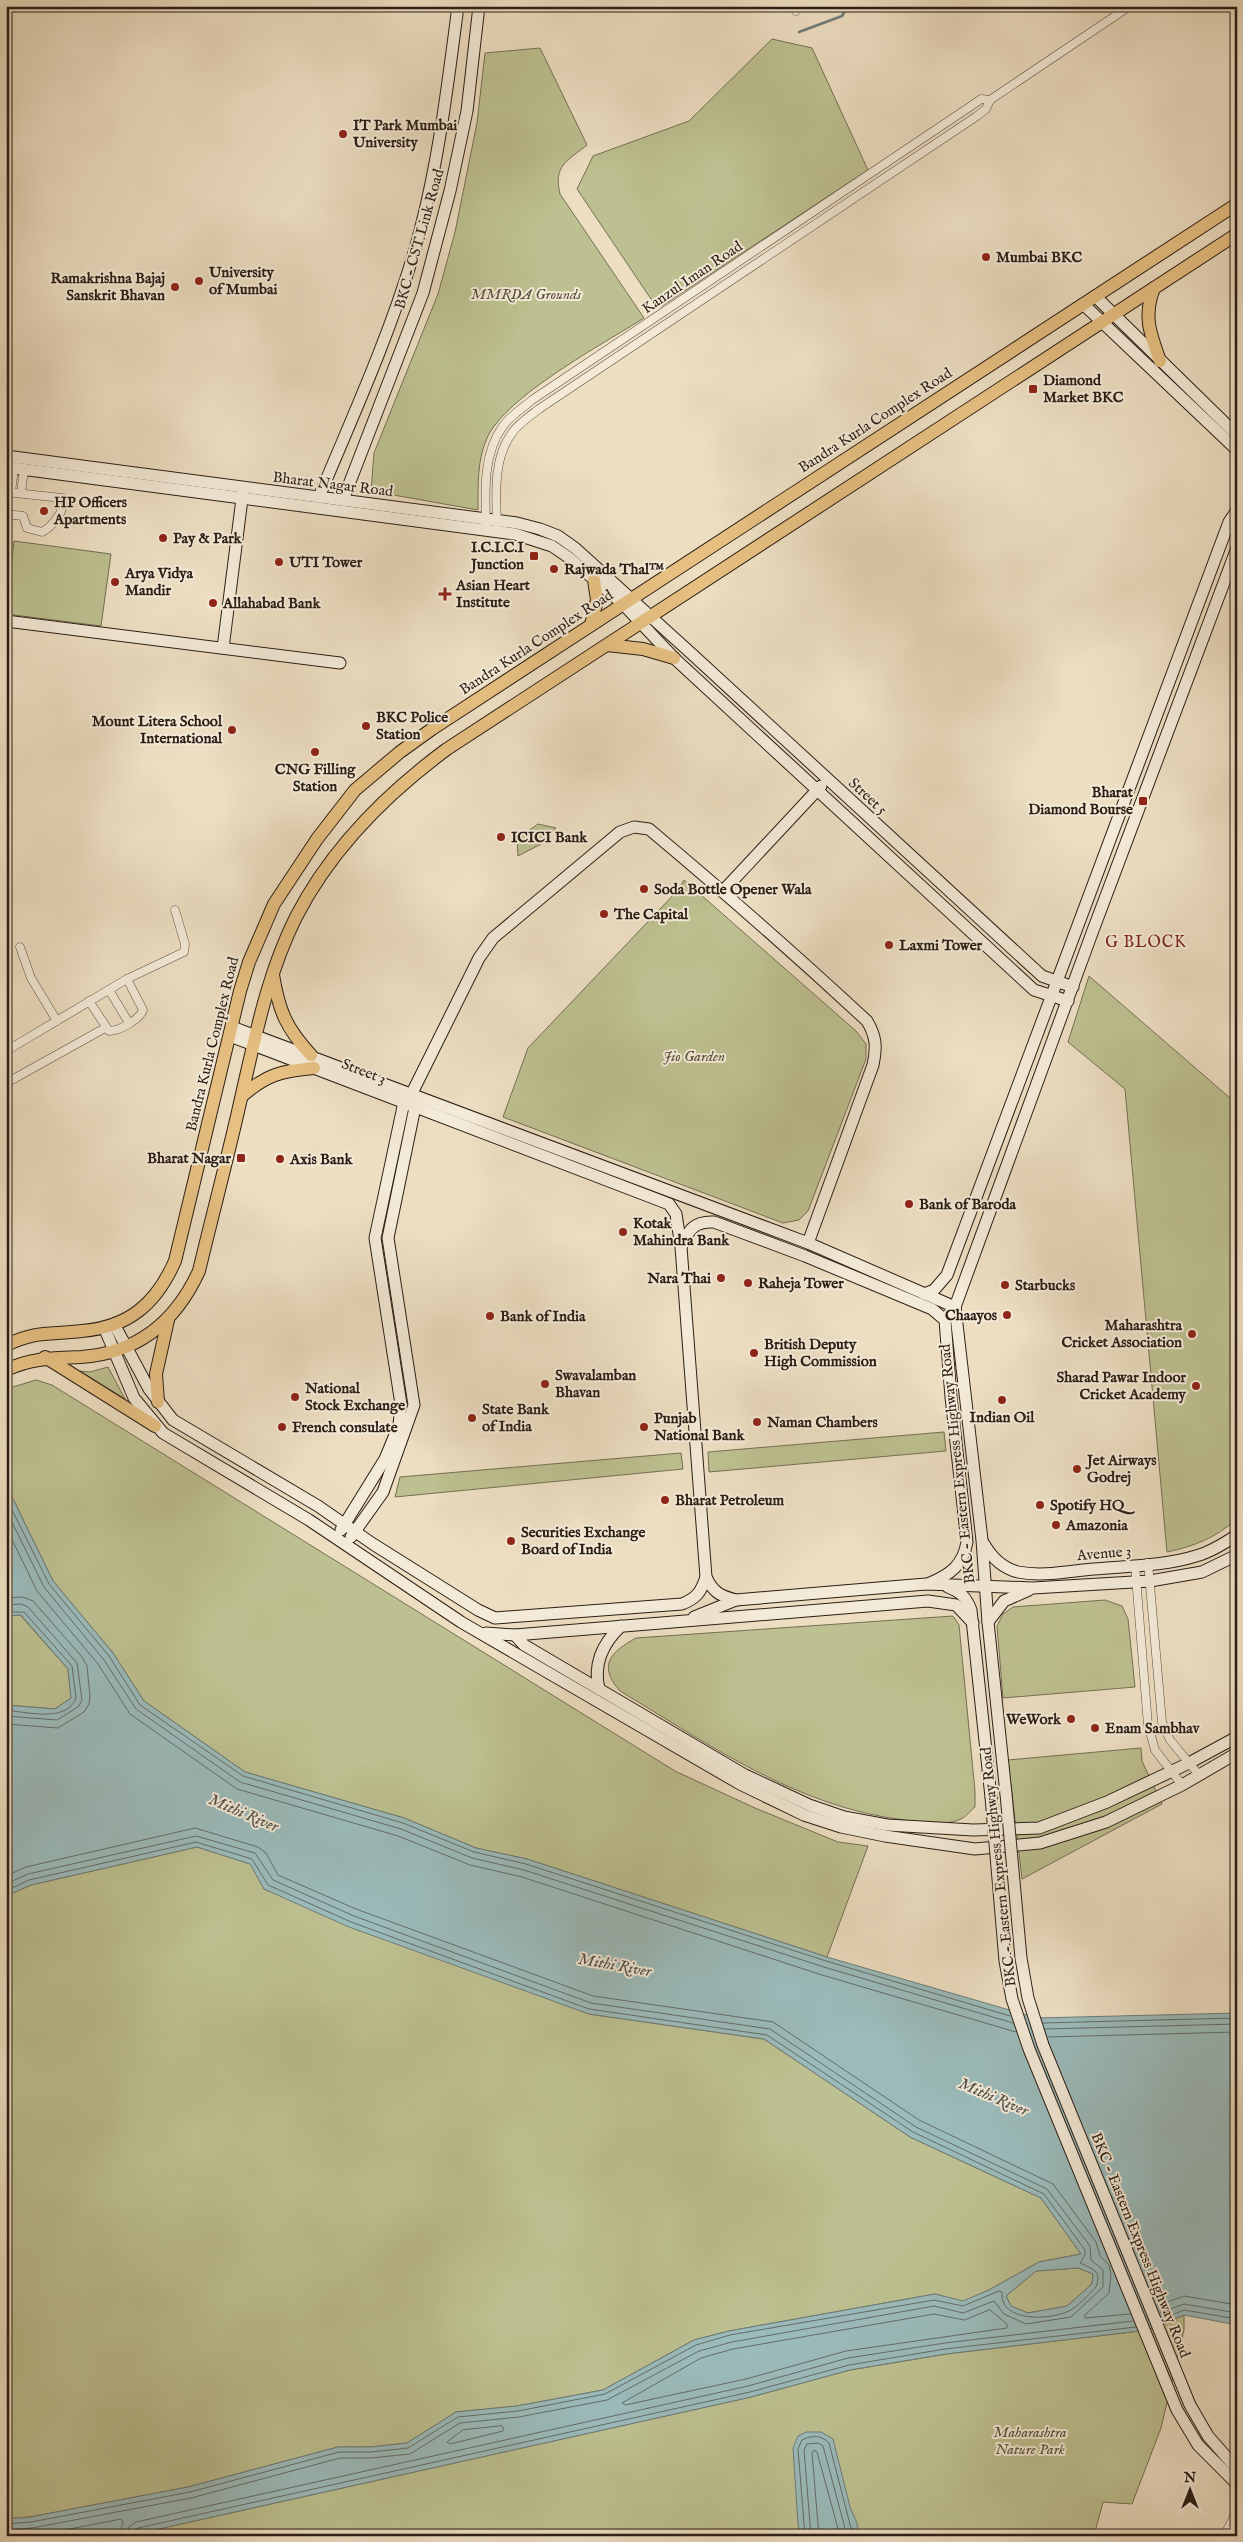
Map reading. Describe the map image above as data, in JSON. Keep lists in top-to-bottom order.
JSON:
{
  "streets": {
    "main road": [
      "BKC - CST Link Road",
      "Bandra Kurla Complex Road",
      "Bharat Nagar Road",
      "Street 5",
      "Street 3",
      "BKC - Eastern Express Highway Road",
      "Avenue 3"
    ],
    "street": ["Kanzul Iman Road"]
  },
  "crossings": [
    ["BKC - CST Link Road", "Bharat Nagar Road"],
    ["Kanzul Iman Road", "Bharat Nagar Road"],
    ["Bandra Kurla Complex Road", "Bharat Nagar Road"],
    ["BKC - Eastern Express Highway Road", "Avenue 3"]
  ],
  "districts": ["G BLOCK"],
  "water": ["Mithi River"],
  "parks": ["MMRDA Grounds", "Jio Garden", "Maharashtra Nature Park"],
  "places": {
    "other": [
      "IT Park Mumbai University",
      "Mumbai BKC",
      "University of Mumbai",
      "Ramakrishna Bajaj Sanskrit Bhavan",
      "HP Officers Apartments",
      "Pay & Park",
      "UTI Tower",
      "Rajwada Thal™",
      "Arya Vidya Mandir",
      "Allahabad Bank",
      "BKC Police Station",
      "Mount Litera School International",
      "CNG Filling Station",
      "ICICI Bank",
      "Soda Bottle Opener Wala",
      "The Capital",
      "Laxmi Tower",
      "Axis Bank",
      "Bank of Baroda",
      "Kotak Mahindra Bank",
      "Nara Thai",
      "Raheja Tower",
      "Starbucks",
      "Chaayos",
      "Bank of India",
      "Maharashtra Cricket Association",
      "British Deputy High Commission",
      "Swavalamban Bhavan",
      "Sharad Pawar Indoor Cricket Academy",
      "National Stock Exchange",
      "Indian Oil",
      "State Bank of India",
      "Naman Chambers",
      "French consulate",
      "Punjab National Bank",
      "Jet Airways Godrej",
      "Bharat Petroleum",
      "Spotify HQ",
      "Amazonia",
      "Securities Exchange Board of India",
      "WeWork",
      "Enam Sambhav"
    ],
    "transit": [
      "Diamond Market BKC",
      "I.C.I.C.I Junction",
      "Bharat Diamond Bourse",
      "Bharat Nagar"
    ],
    "health": ["Asian Heart Institute"]
  },
  "north": "top"
}
